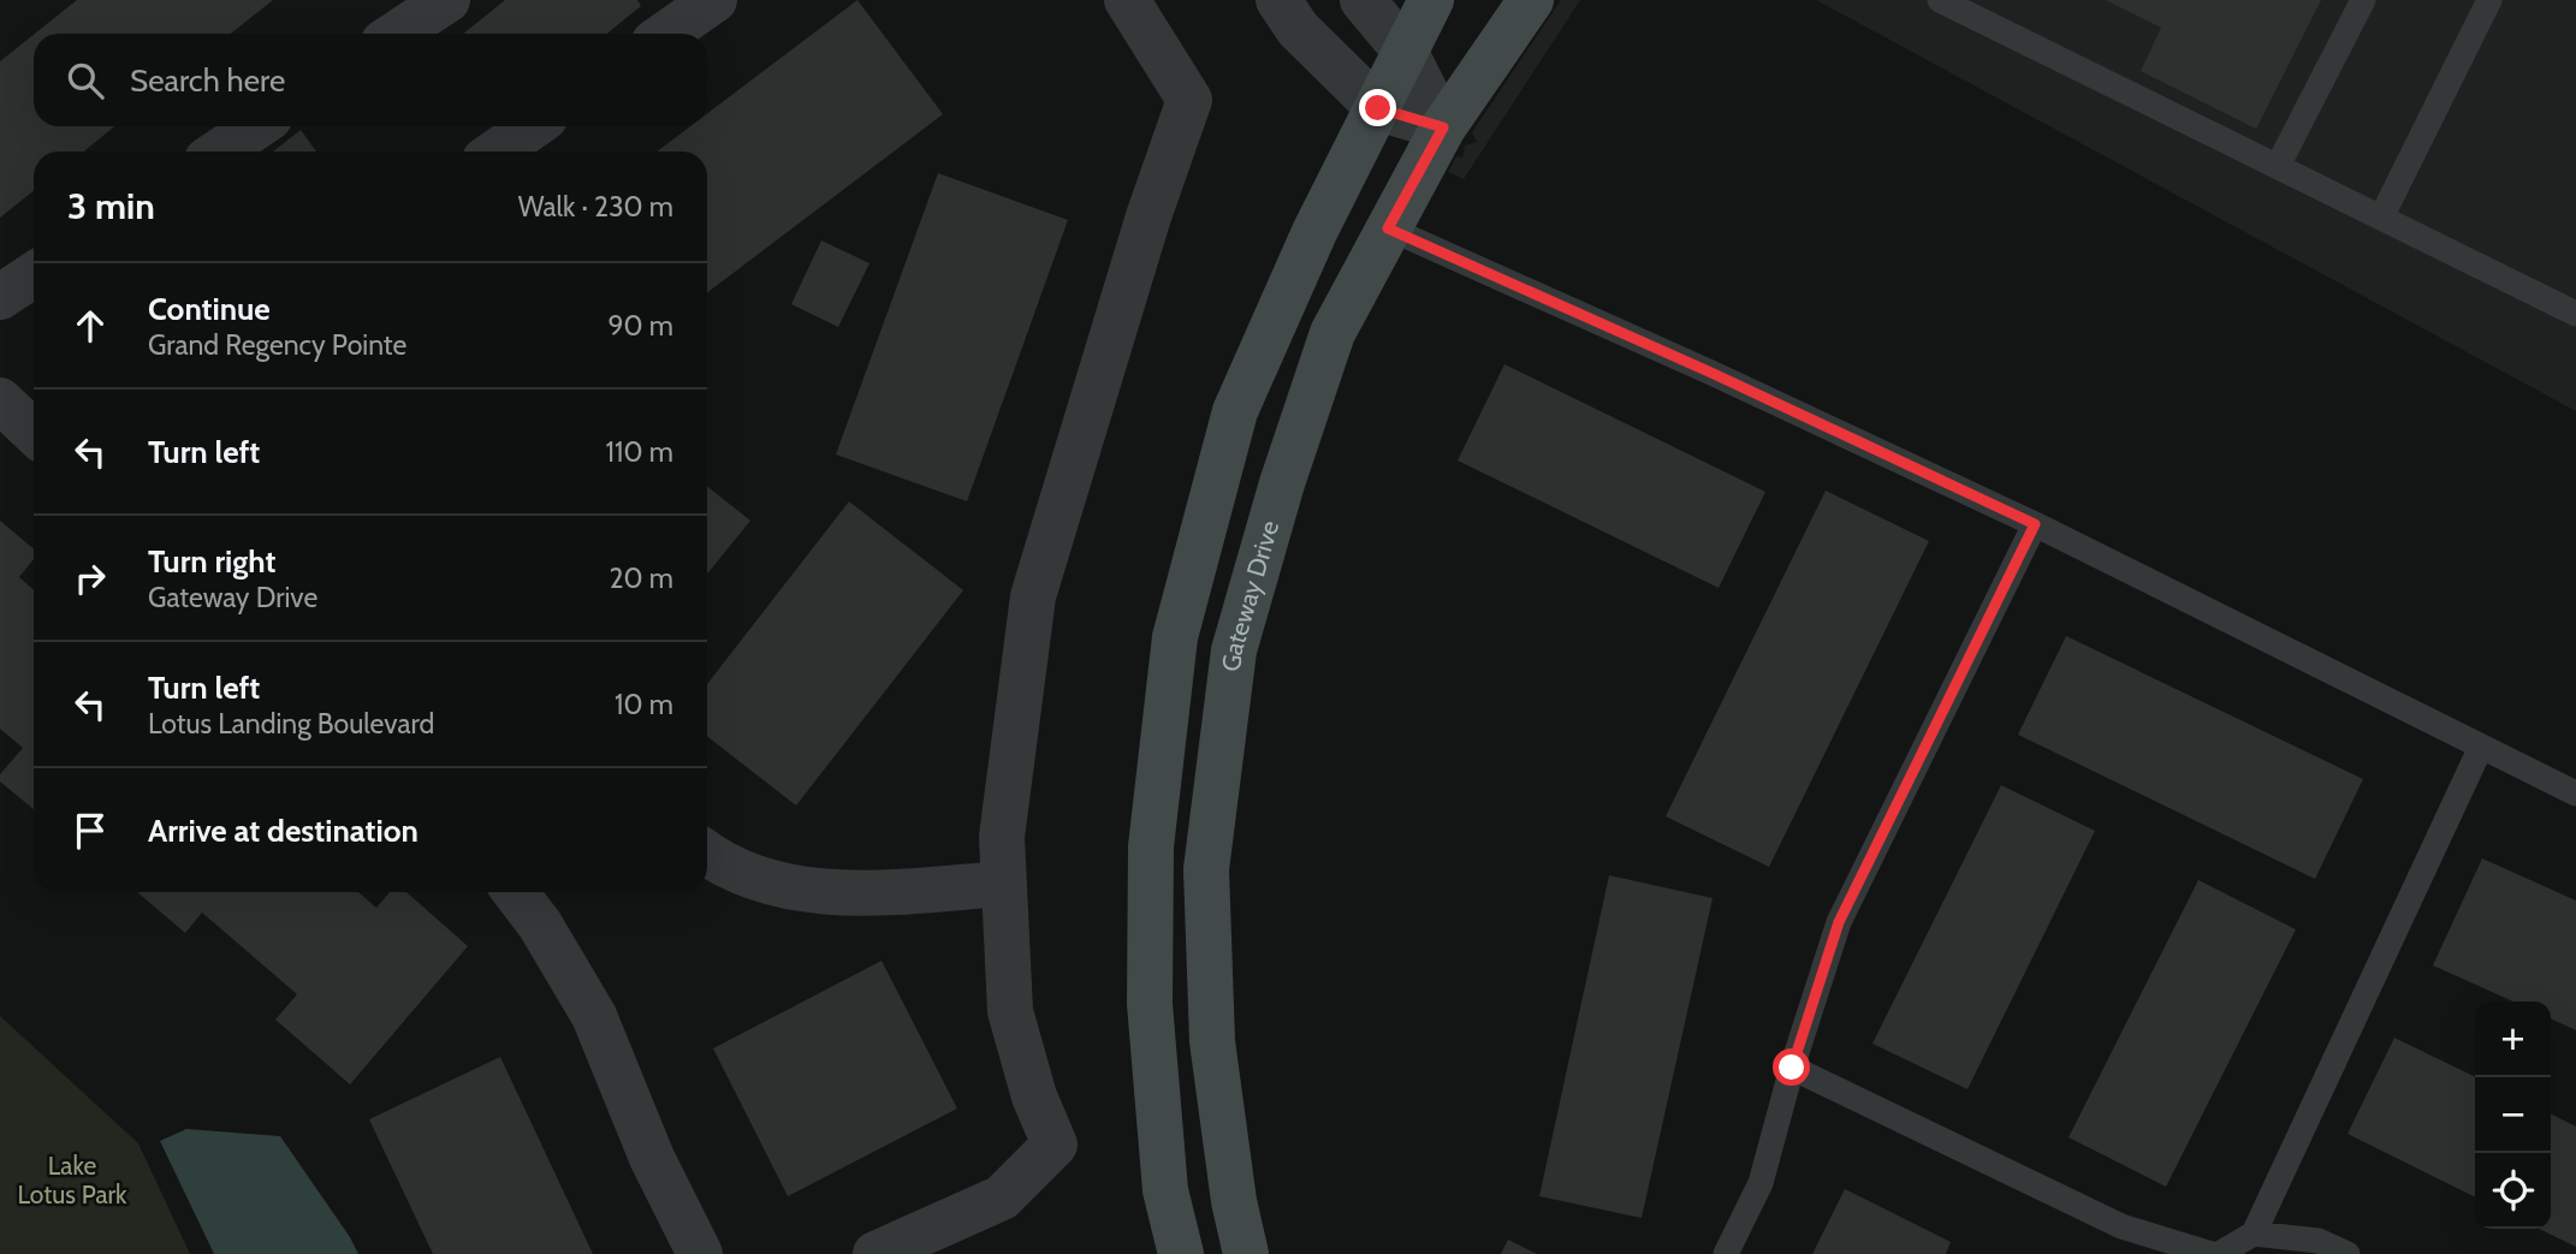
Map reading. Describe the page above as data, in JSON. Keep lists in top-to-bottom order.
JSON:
{
  "streets": {
    "street": ["Gateway Drive"]
  },
  "parks": ["Lake Lotus Park"],
  "page": {
    "search": "Search here",
    "heading": ["3 min", "Walk · 230 m"],
    "list": [
      ["Continue", "Grand Regency Pointe", "90 m"],
      ["Turn left", "110 m"],
      ["Turn right", "Gateway Drive", "20 m"],
      ["Turn left", "Lotus Landing Boulevard", "10 m"],
      "Arrive at destination"
    ],
    "map_buttons": ["+", "−"]
  }
}
